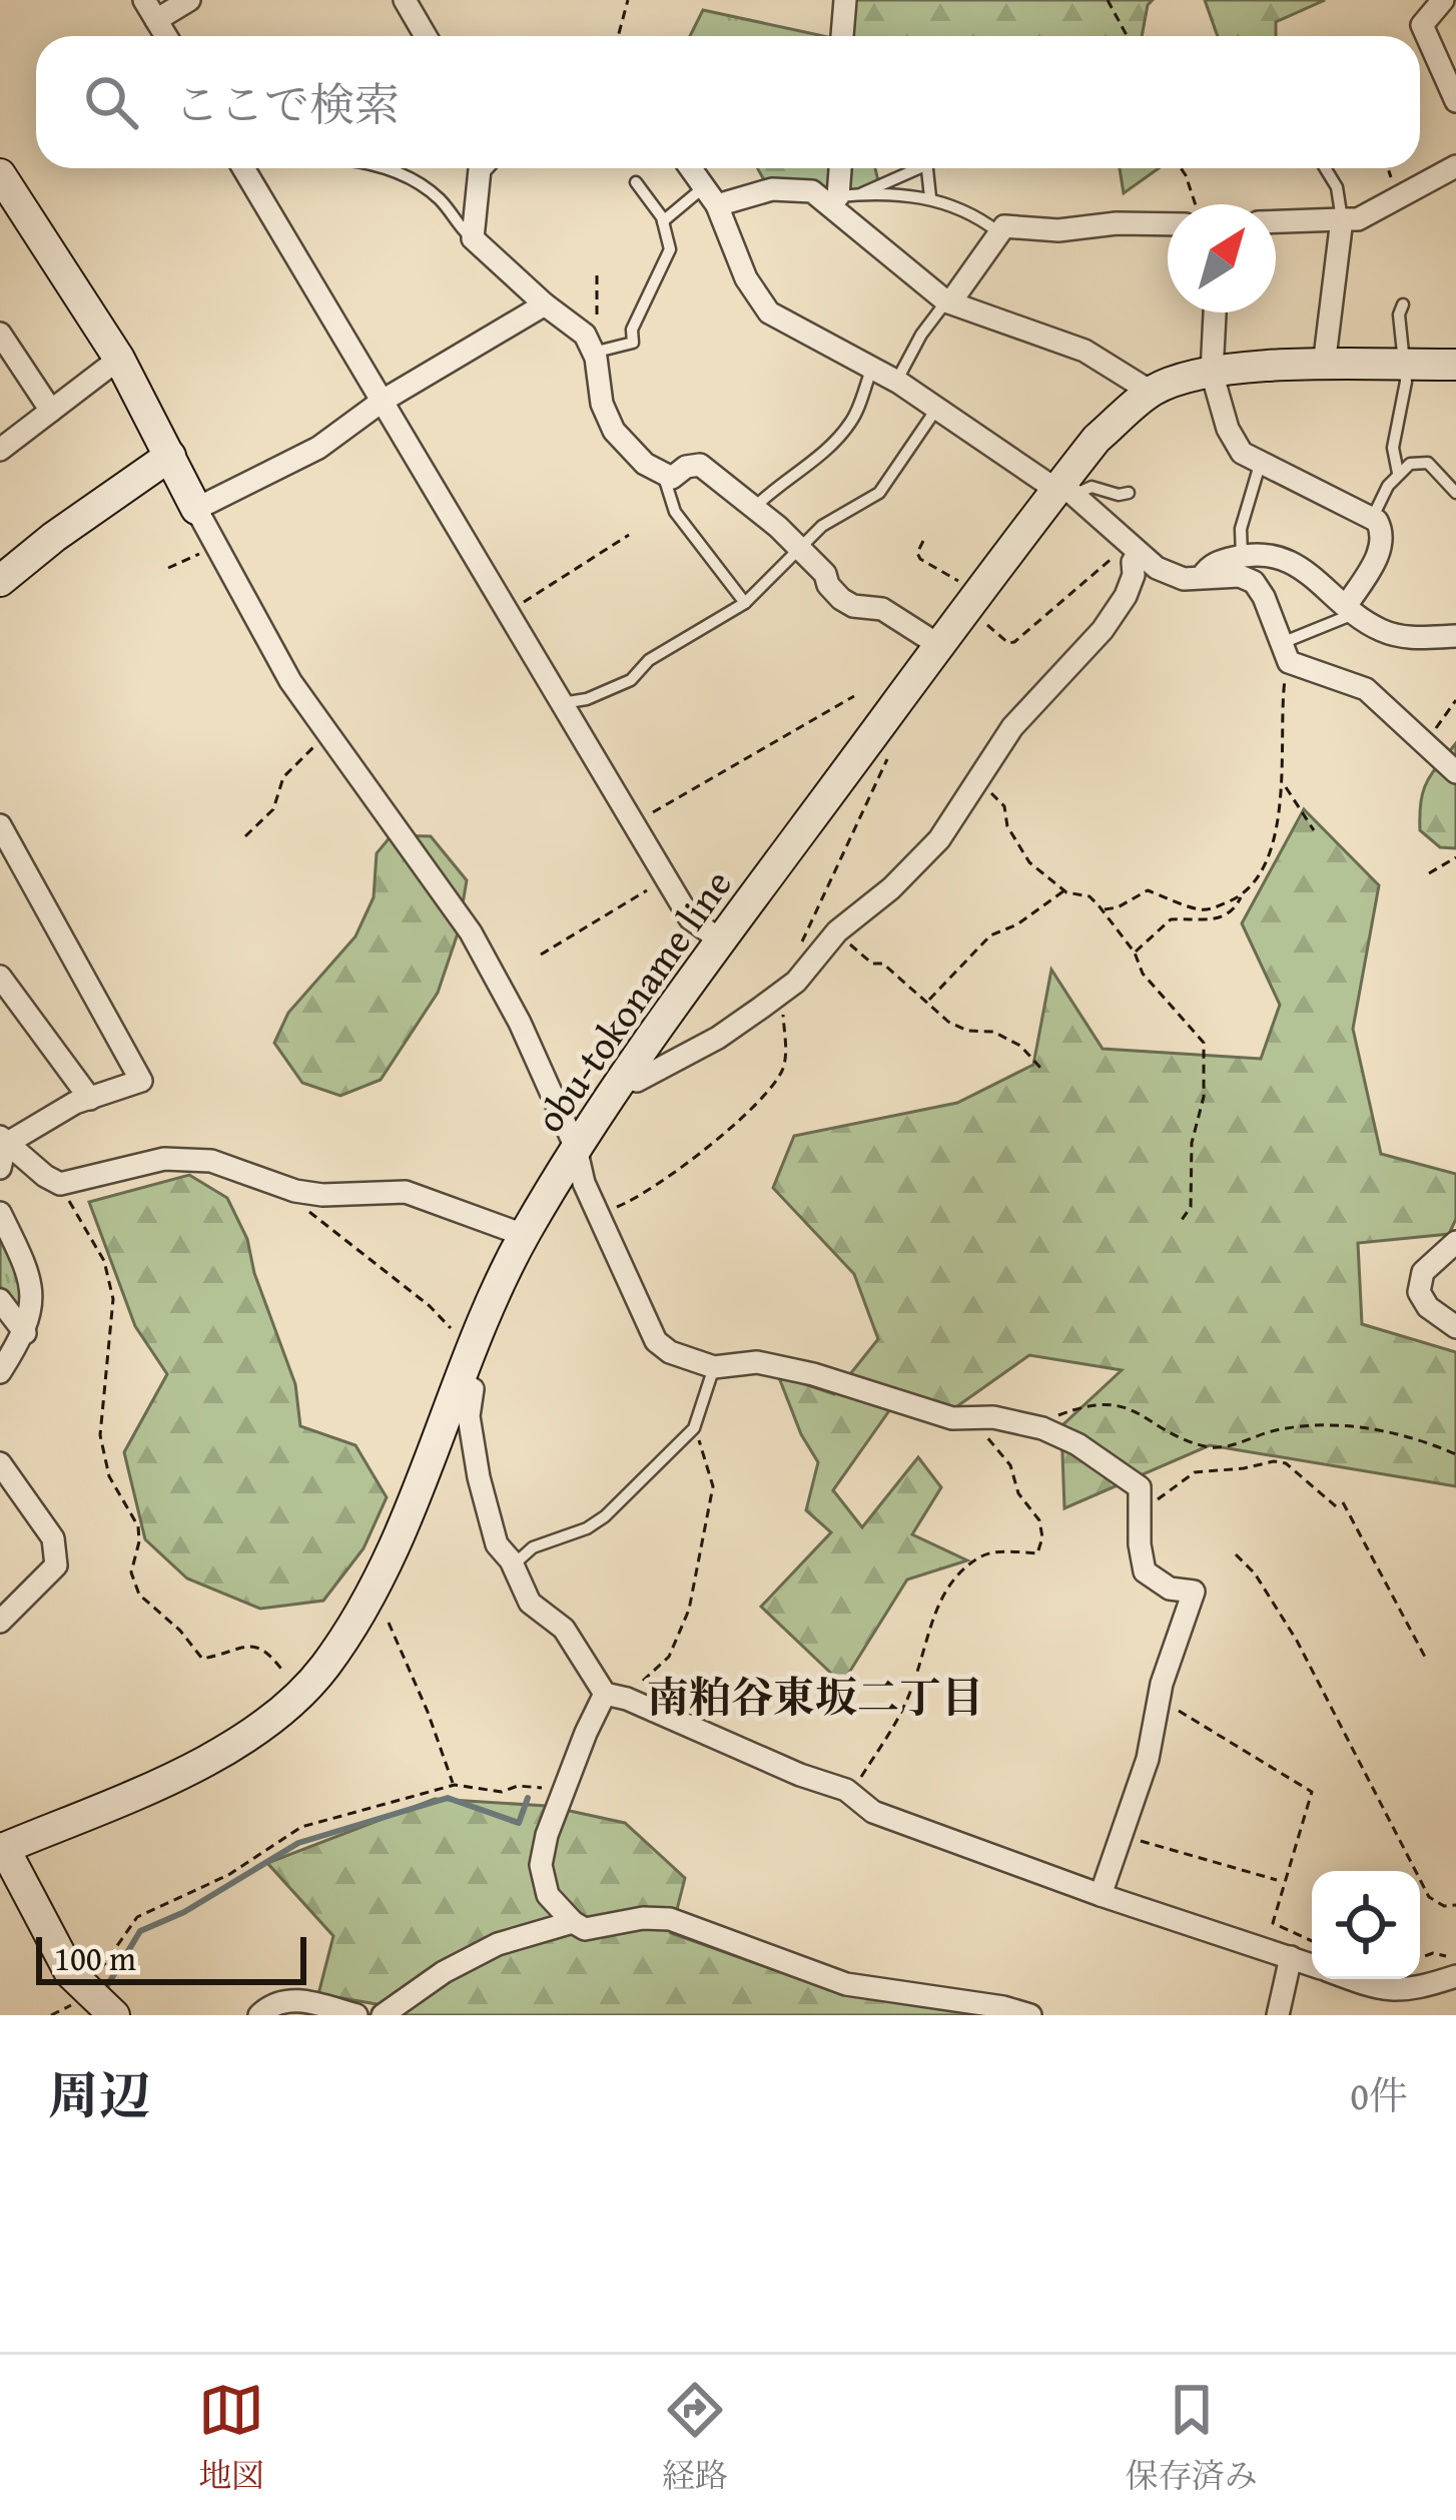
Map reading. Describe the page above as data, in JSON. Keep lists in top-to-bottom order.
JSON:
{
  "streets": {
    "main road": ["obu-tokoname line"]
  },
  "districts": ["南粕谷東坂二丁目"],
  "scale_bar": "100 m",
  "north": "top right",
  "page": {
    "search": "ここで検索",
    "scale": "100 m",
    "heading": ["周辺", "0件"],
    "nav": ["地図", "経路", "保存済み"]
  }
}
